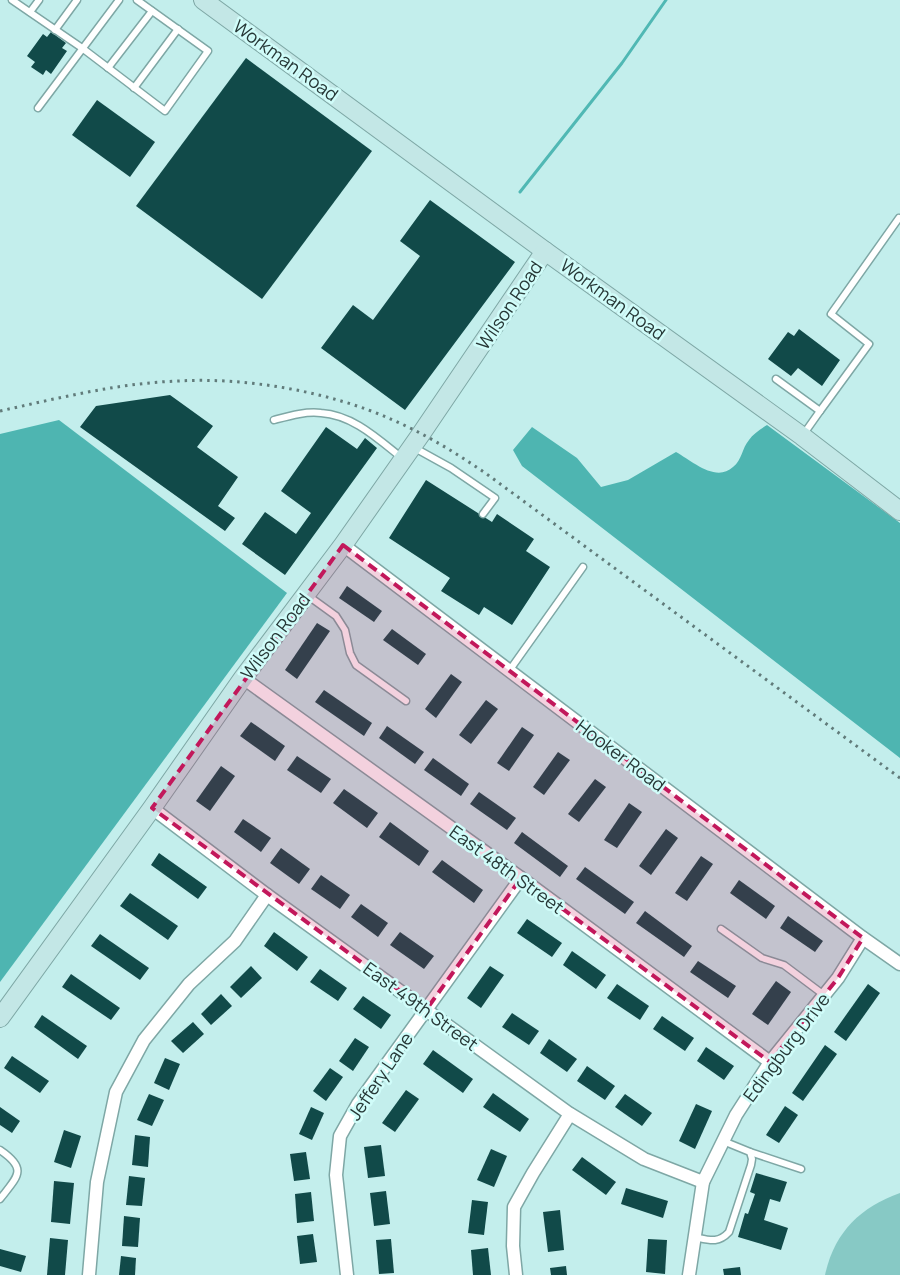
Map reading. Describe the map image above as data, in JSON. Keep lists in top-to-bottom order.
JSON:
{
  "streets": {
    "street": [
      "Workman Road",
      "Wilson Road",
      "Hooker Road",
      "East 48th Street",
      "East 49th Street",
      "Edingburg Drive",
      "Jeffery Lane"
    ]
  },
  "crossings": [
    ["Workman Road", "Wilson Road"],
    ["Wilson Road", "Hooker Road"],
    ["Wilson Road", "East 48th Street"],
    ["Wilson Road", "East 49th Street"],
    ["Hooker Road", "Edingburg Drive"],
    ["East 48th Street", "Edingburg Drive"],
    ["East 48th Street", "Jeffery Lane"],
    ["East 49th Street", "Edingburg Drive"],
    ["East 49th Street", "Jeffery Lane"]
  ]
}
